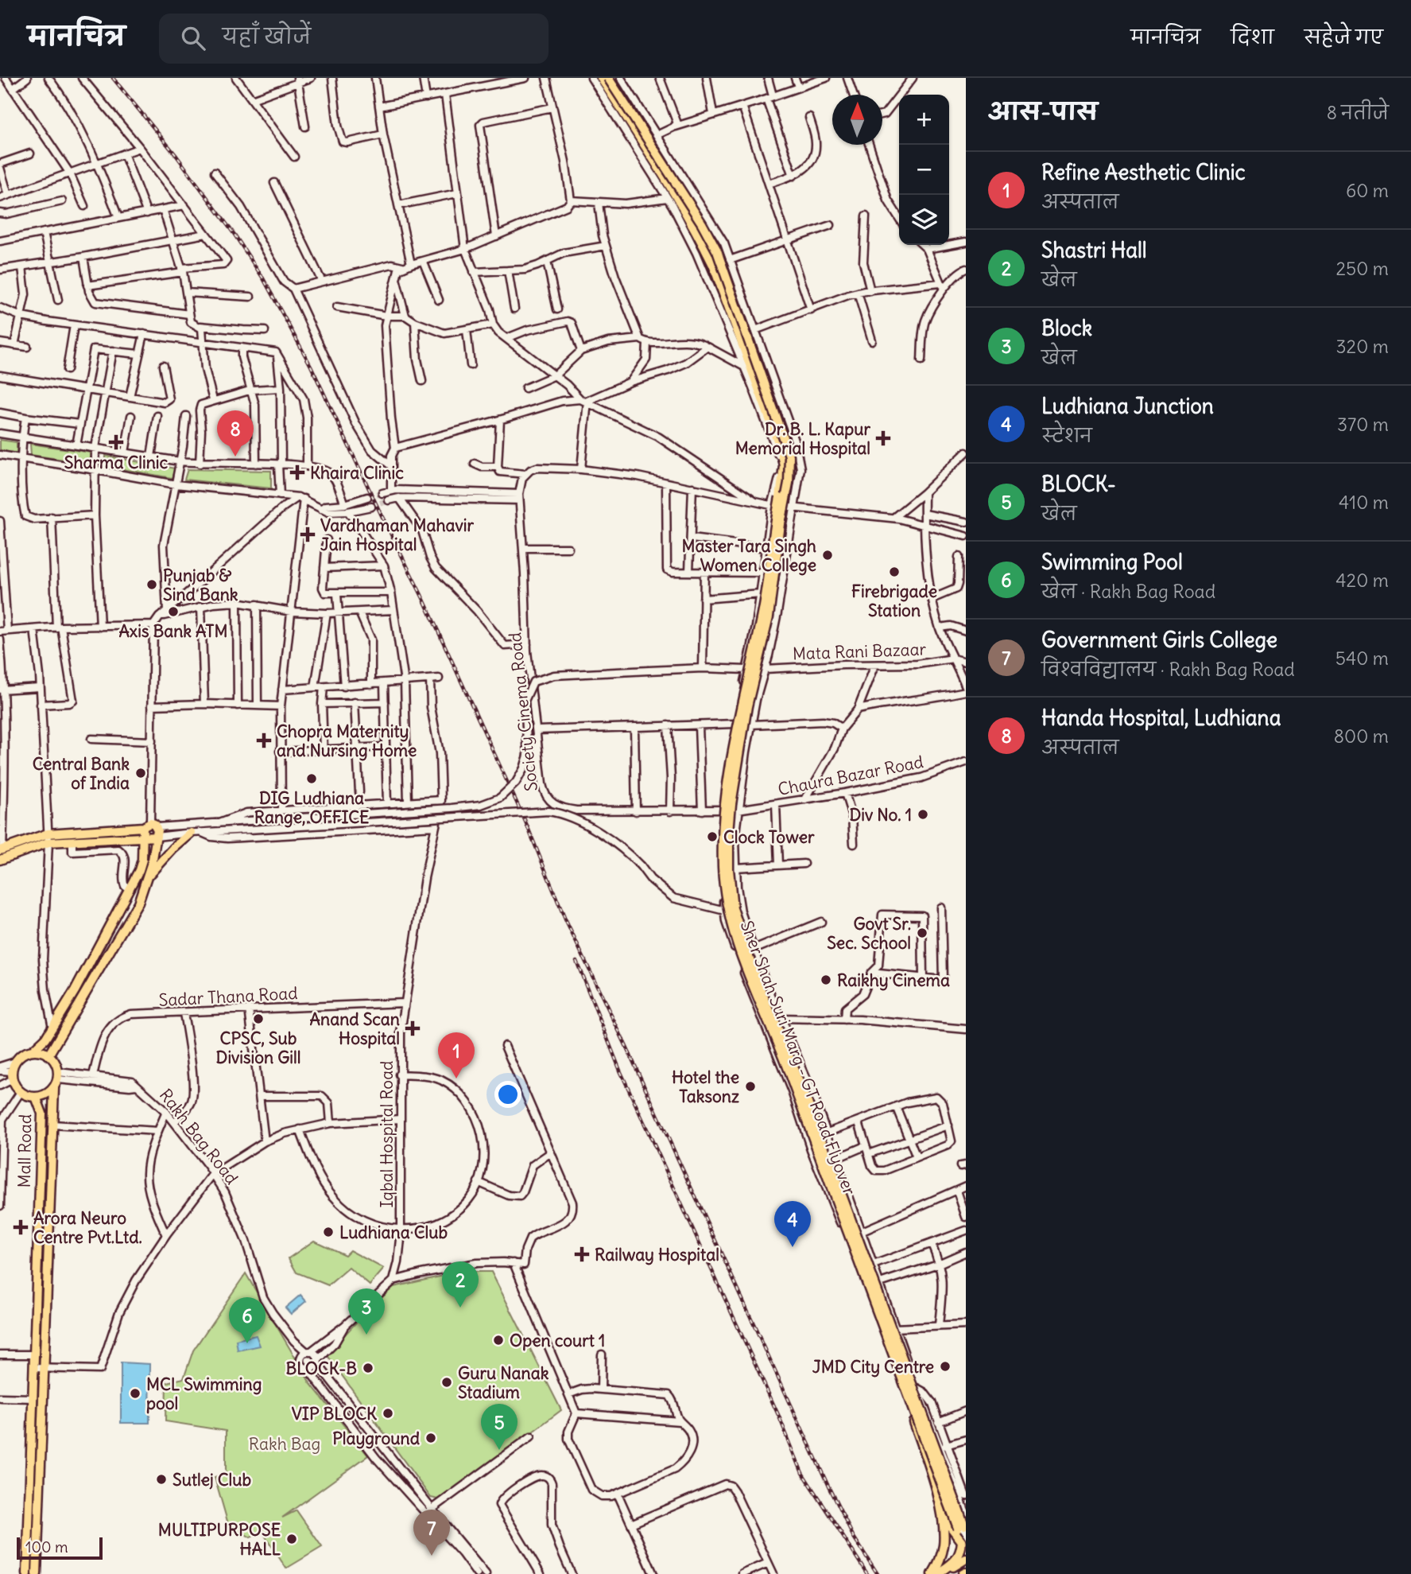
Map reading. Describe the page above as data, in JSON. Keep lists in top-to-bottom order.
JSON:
{
  "streets": {
    "main road": ["Sher Shah Suri Marg - GT Road Flyover", "Mall Road"],
    "street": [
      "Mata Rani Bazaar",
      "Society Cinema Road",
      "Chaura Bazar Road",
      "Sadar Thana Road",
      "Iqbal Hospital Road",
      "Rakh Bag Road"
    ]
  },
  "crossings": [
    ["Society Cinema Road", "Chaura Bazar Road"],
    ["Sadar Thana Road", "Iqbal Hospital Road"],
    ["Sadar Thana Road", "Rakh Bag Road"],
    ["Rakh Bag Road", "Mall Road"]
  ],
  "parks": ["Rakh Bag"],
  "places": {
    "health": [
      "Dr. B. L. Kapur Memorial Hospital",
      "Sharma Clinic",
      "Khaira Clinic",
      "Vardhaman Mahavir Jain Hospital",
      "Chopra Maternity and Nursing Home",
      "Anand Scan Hospital",
      "Arora Neuro Centre Pvt.Ltd.",
      "Railway Hospital"
    ],
    "other": [
      "Master Tara Singh Women College",
      "Firebrigade Station",
      "Punjab & Sind Bank",
      "Axis Bank ATM",
      "Central Bank of India",
      "DIG Ludhiana Range, OFFICE",
      "Div No. 1",
      "Clock Tower",
      "Govt Sr. Sec. School",
      "Raikhy Cinema",
      "CPSC, Sub Division Gill",
      "Hotel the Taksonz",
      "Ludhiana Club",
      "Open court 1",
      "JMD City Centre",
      "BLOCK-B",
      "Guru Nanak Stadium",
      "MCL Swimming pool",
      "VIP BLOCK",
      "Playground",
      "Sutlej Club",
      "MULTIPURPOSE HALL"
    ]
  },
  "scale_bar": "100 m",
  "north": "top",
  "page": {
    "header": "मानचित्र",
    "search": "यहाँ खोजें",
    "nav": ["मानचित्र", "दिशा", "सहेजे गए"],
    "heading": ["आस-पास", "8 नतीजे"],
    "map_buttons": ["+", "−"],
    "list": [
      {
        "mark": "1",
        "name": "Refine Aesthetic Clinic",
        "note": "अस्पताल",
        "value": "60 m"
      },
      {
        "mark": "2",
        "name": "Shastri Hall",
        "note": "खेल",
        "value": "250 m"
      },
      {
        "mark": "3",
        "name": "Block",
        "note": "खेल",
        "value": "320 m"
      },
      {
        "mark": "4",
        "name": "Ludhiana Junction",
        "note": "स्टेशन",
        "value": "370 m"
      },
      {
        "mark": "5",
        "name": "BLOCK-",
        "note": "खेल",
        "value": "410 m"
      },
      {
        "mark": "6",
        "name": "Swimming Pool",
        "note": "खेल · Rakh Bag Road",
        "value": "420 m"
      },
      {
        "mark": "7",
        "name": "Government Girls College",
        "note": "विश्वविद्यालय · Rakh Bag Road",
        "value": "540 m"
      },
      {
        "mark": "8",
        "name": "Handa Hospital, Ludhiana",
        "note": "अस्पताल",
        "value": "800 m"
      }
    ],
    "pins": [
      "8",
      "1",
      "4",
      "2",
      "3",
      "6",
      "5",
      "7"
    ],
    "scale": "100 m"
  }
}
